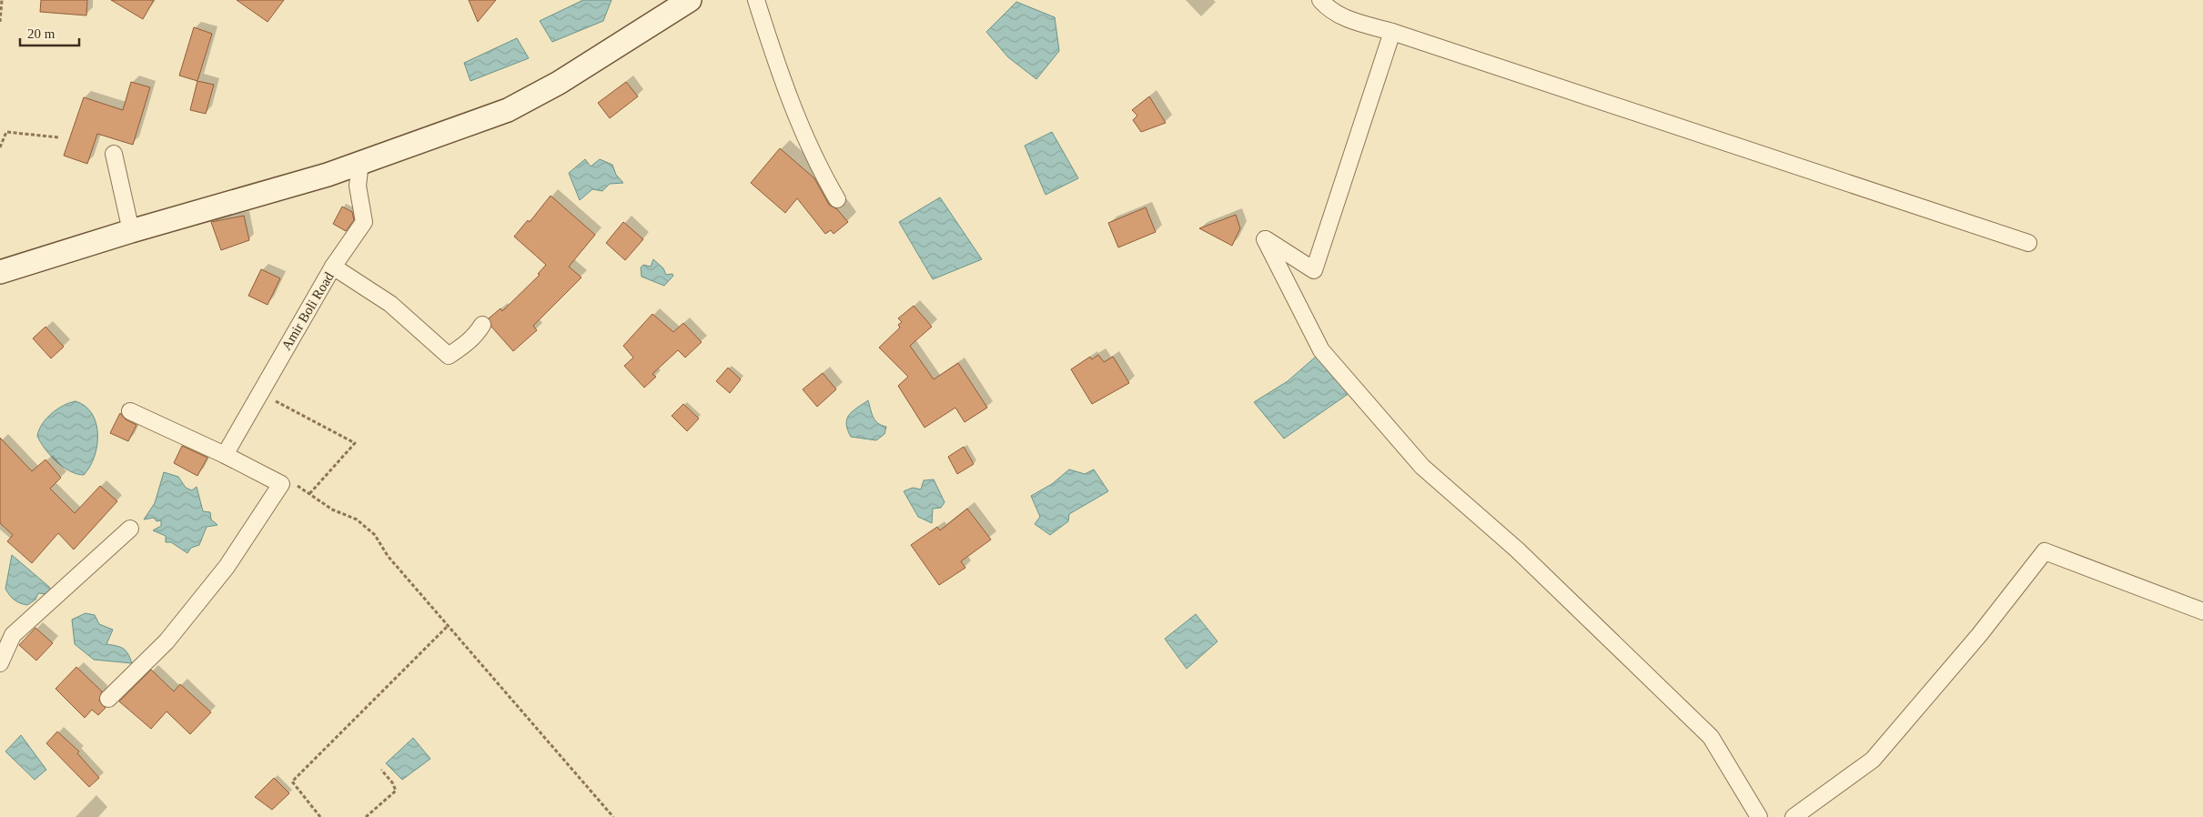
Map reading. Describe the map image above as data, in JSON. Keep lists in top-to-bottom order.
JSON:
{
  "streets": {
    "street": ["Amir Boli Road"]
  },
  "scale_bar": "20 m"
}
